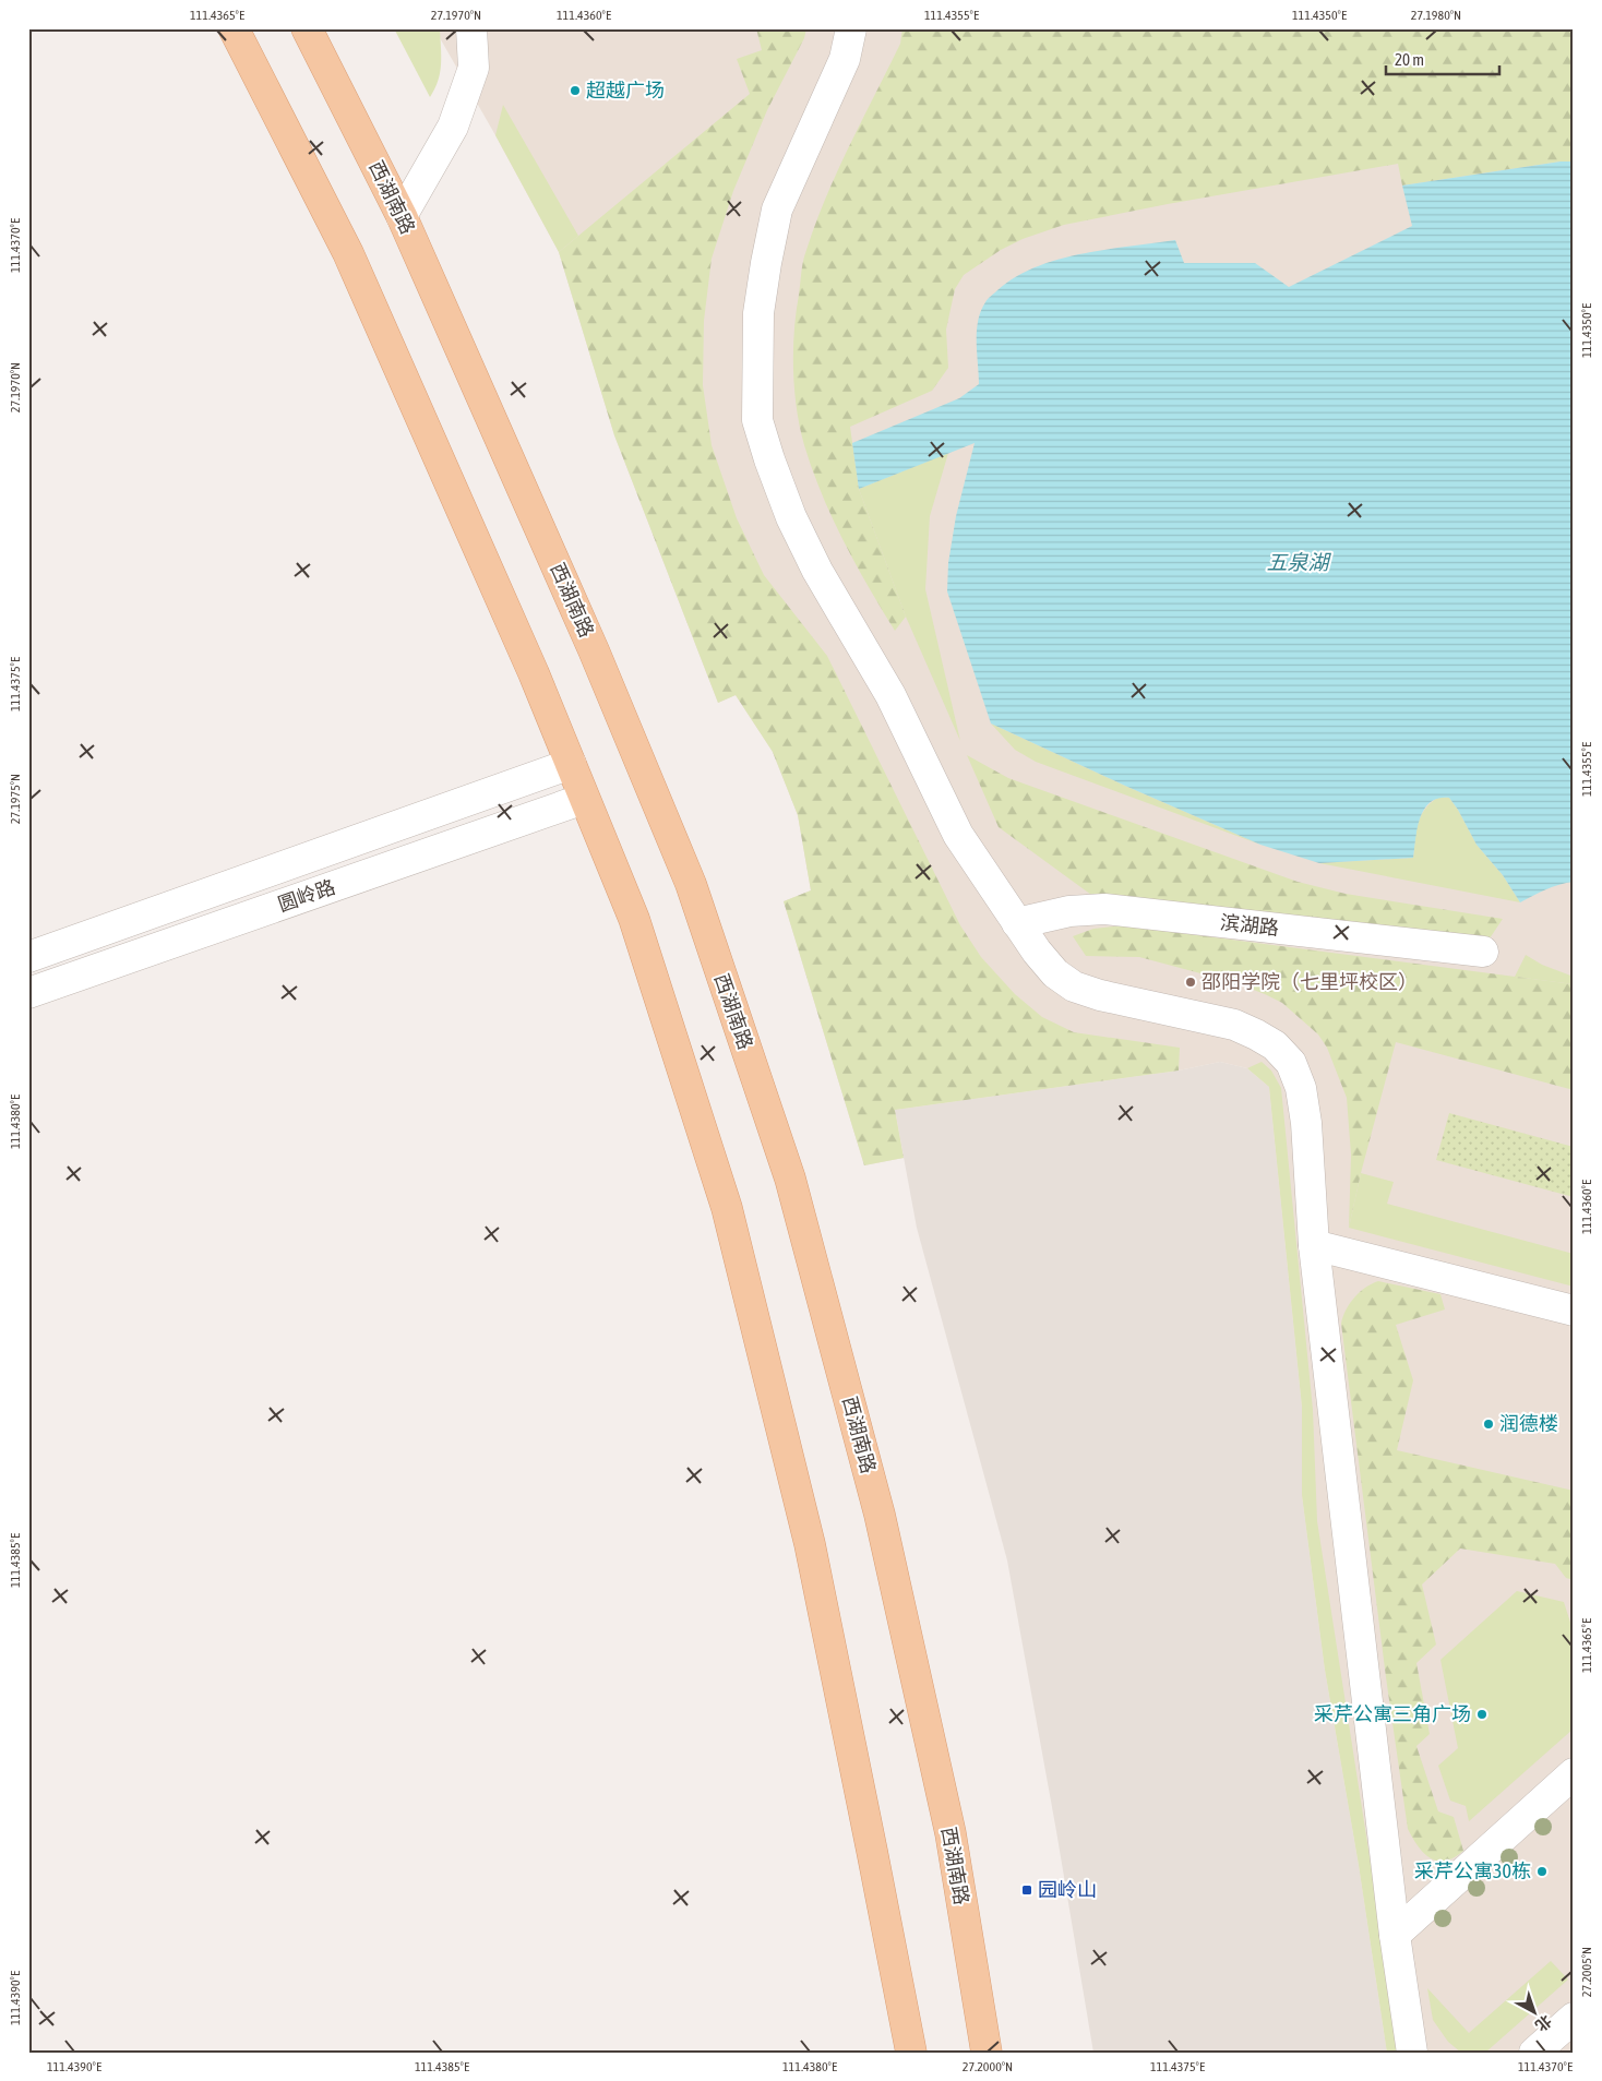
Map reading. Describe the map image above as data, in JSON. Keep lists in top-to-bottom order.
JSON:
{
  "streets": {
    "main road": ["西湖南路"],
    "street": ["圆岭路", "滨湖路"]
  },
  "water": ["五泉湖"],
  "places": {
    "other": [
      "超越广场",
      "邵阳学院（七里坪校区）",
      "润德楼",
      "采芹公寓三角广场",
      "采芹公寓30栋"
    ],
    "transit": ["园岭山"]
  },
  "scale_bar": "20 m",
  "north": "bottom right",
  "coordinates": [
    "111.4365°E",
    "27.1970°N",
    "111.4360°E",
    "111.4355°E",
    "111.4350°E",
    "27.1980°N",
    "111.4370°E",
    "111.4375°E",
    "27.1975°N",
    "111.4380°E",
    "111.4385°E",
    "27.2005°N",
    "111.4390°E",
    "27.2000°N"
  ]
}
